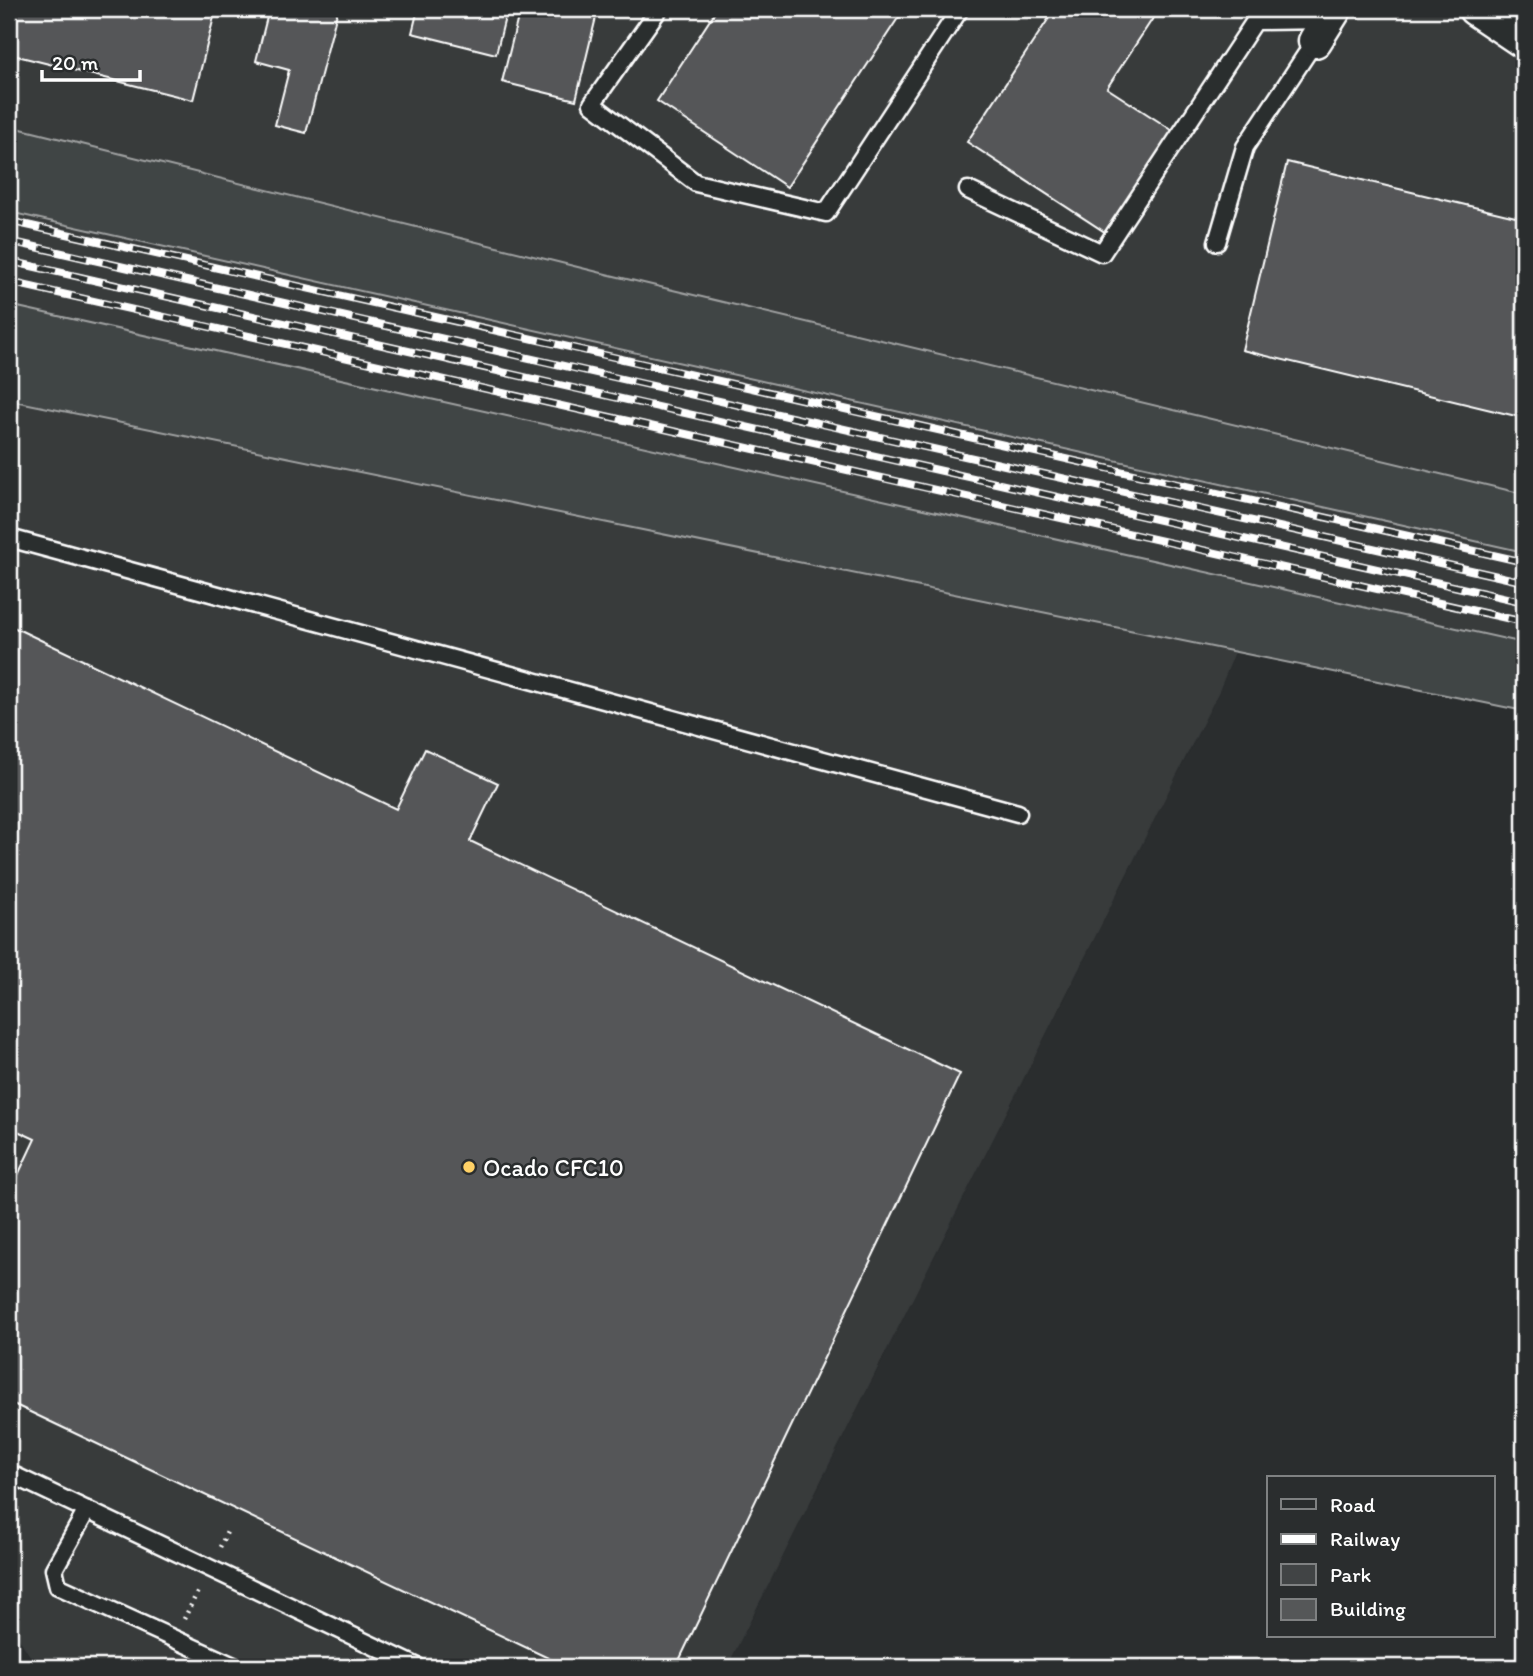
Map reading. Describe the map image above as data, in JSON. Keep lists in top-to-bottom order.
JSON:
{
  "places": ["Ocado CFC10"],
  "legend": [
    "Road",
    "Railway",
    "Park",
    "Building"
  ],
  "scale_bar": "20 m"
}
